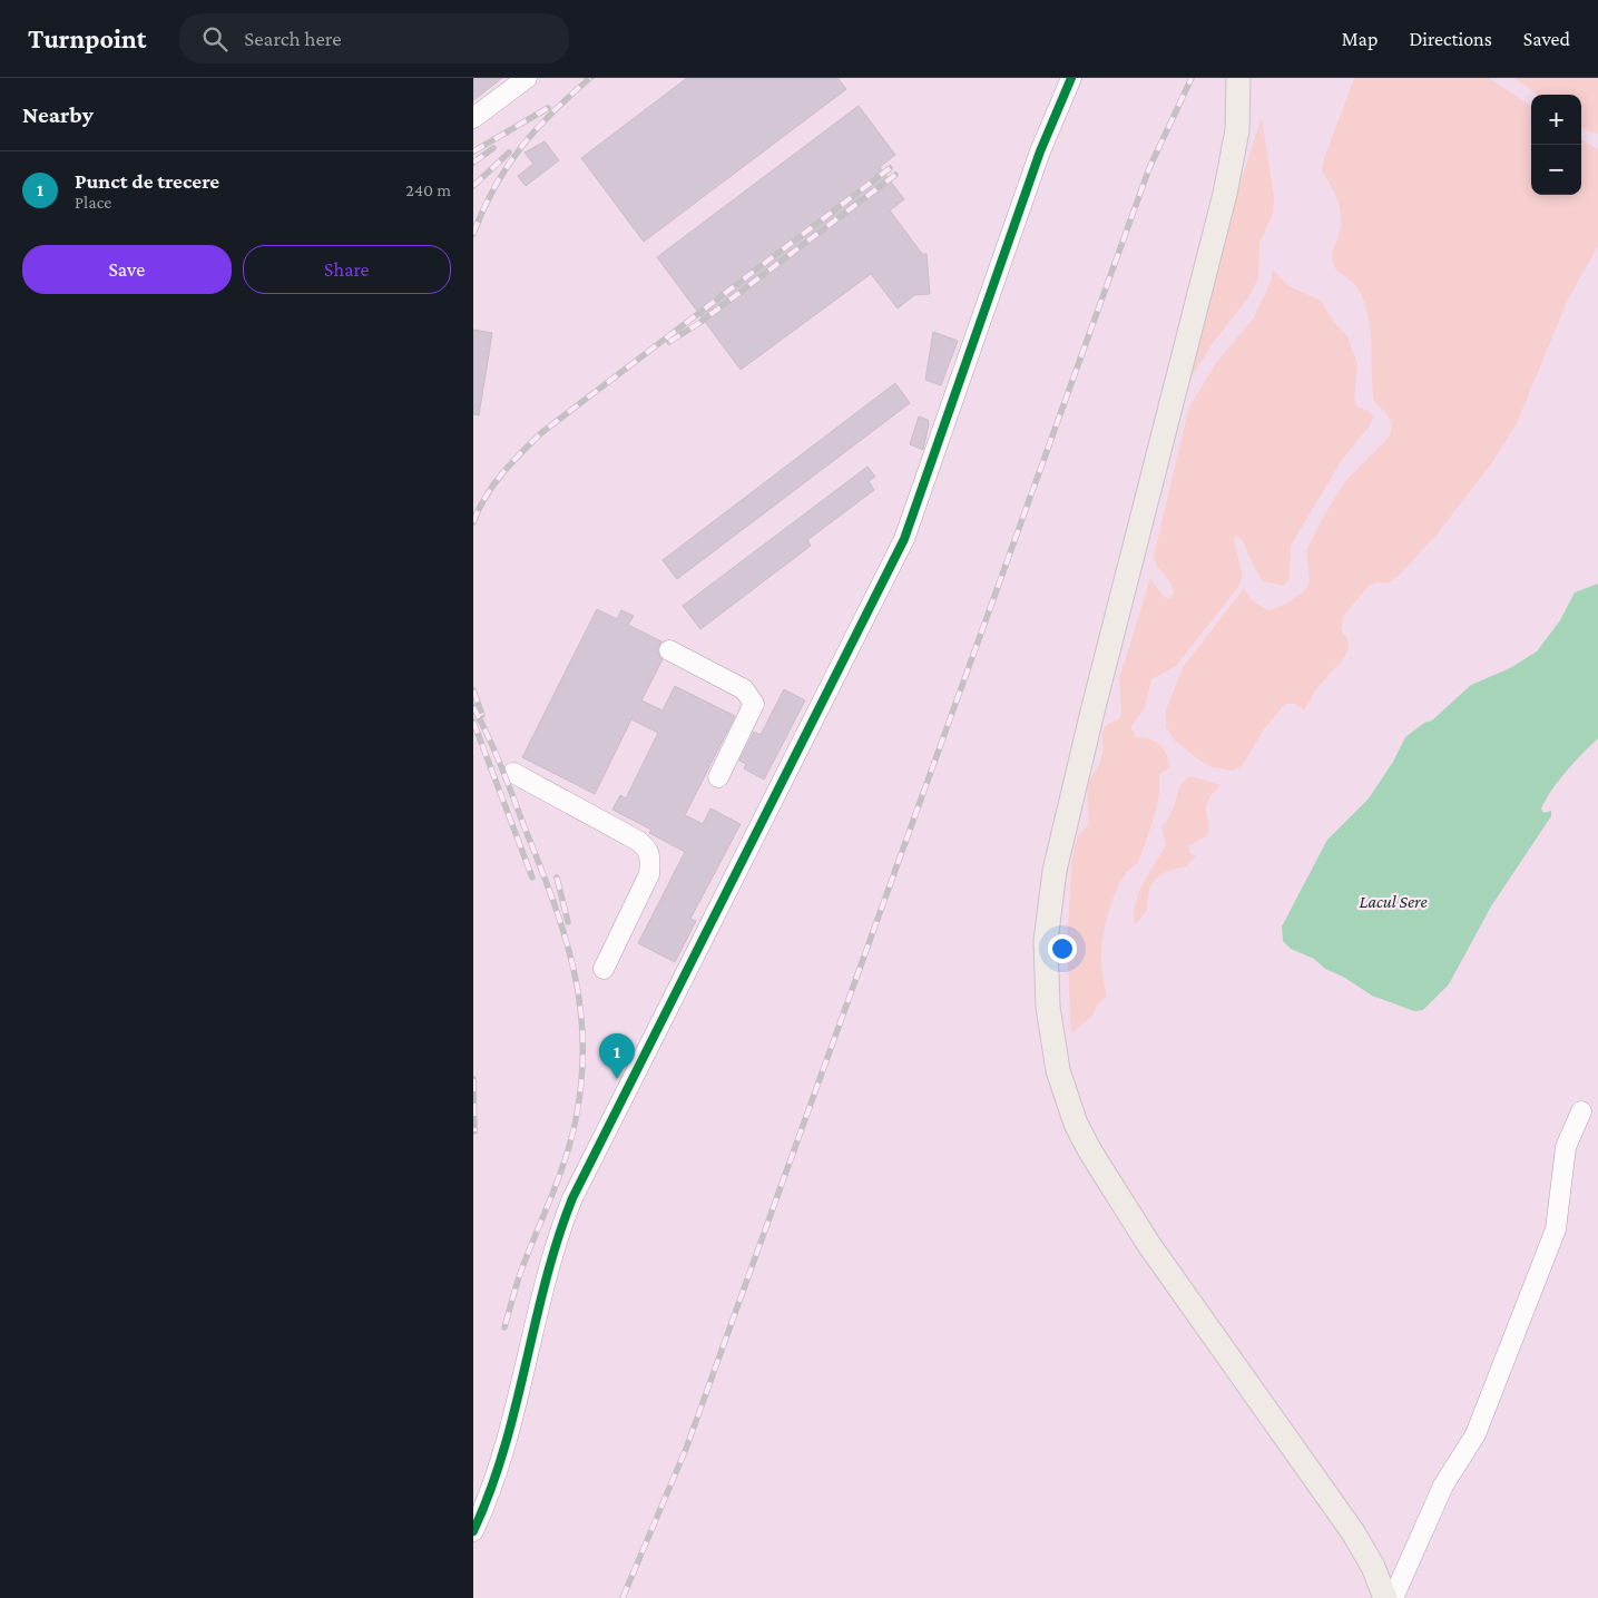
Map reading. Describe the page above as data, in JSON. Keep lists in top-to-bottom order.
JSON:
{
  "water": ["Lacul Sere"],
  "page": {
    "header": "Turnpoint",
    "search": "Search here",
    "nav": ["Map", "Directions", "Saved"],
    "heading": "Nearby",
    "map_buttons": ["+", "−"],
    "list": [
      {
        "mark": "1",
        "name": "Punct de trecere",
        "note": "Place",
        "value": "240 m"
      }
    ],
    "buttons": ["Save", "Share"],
    "pins": "1"
  }
}
